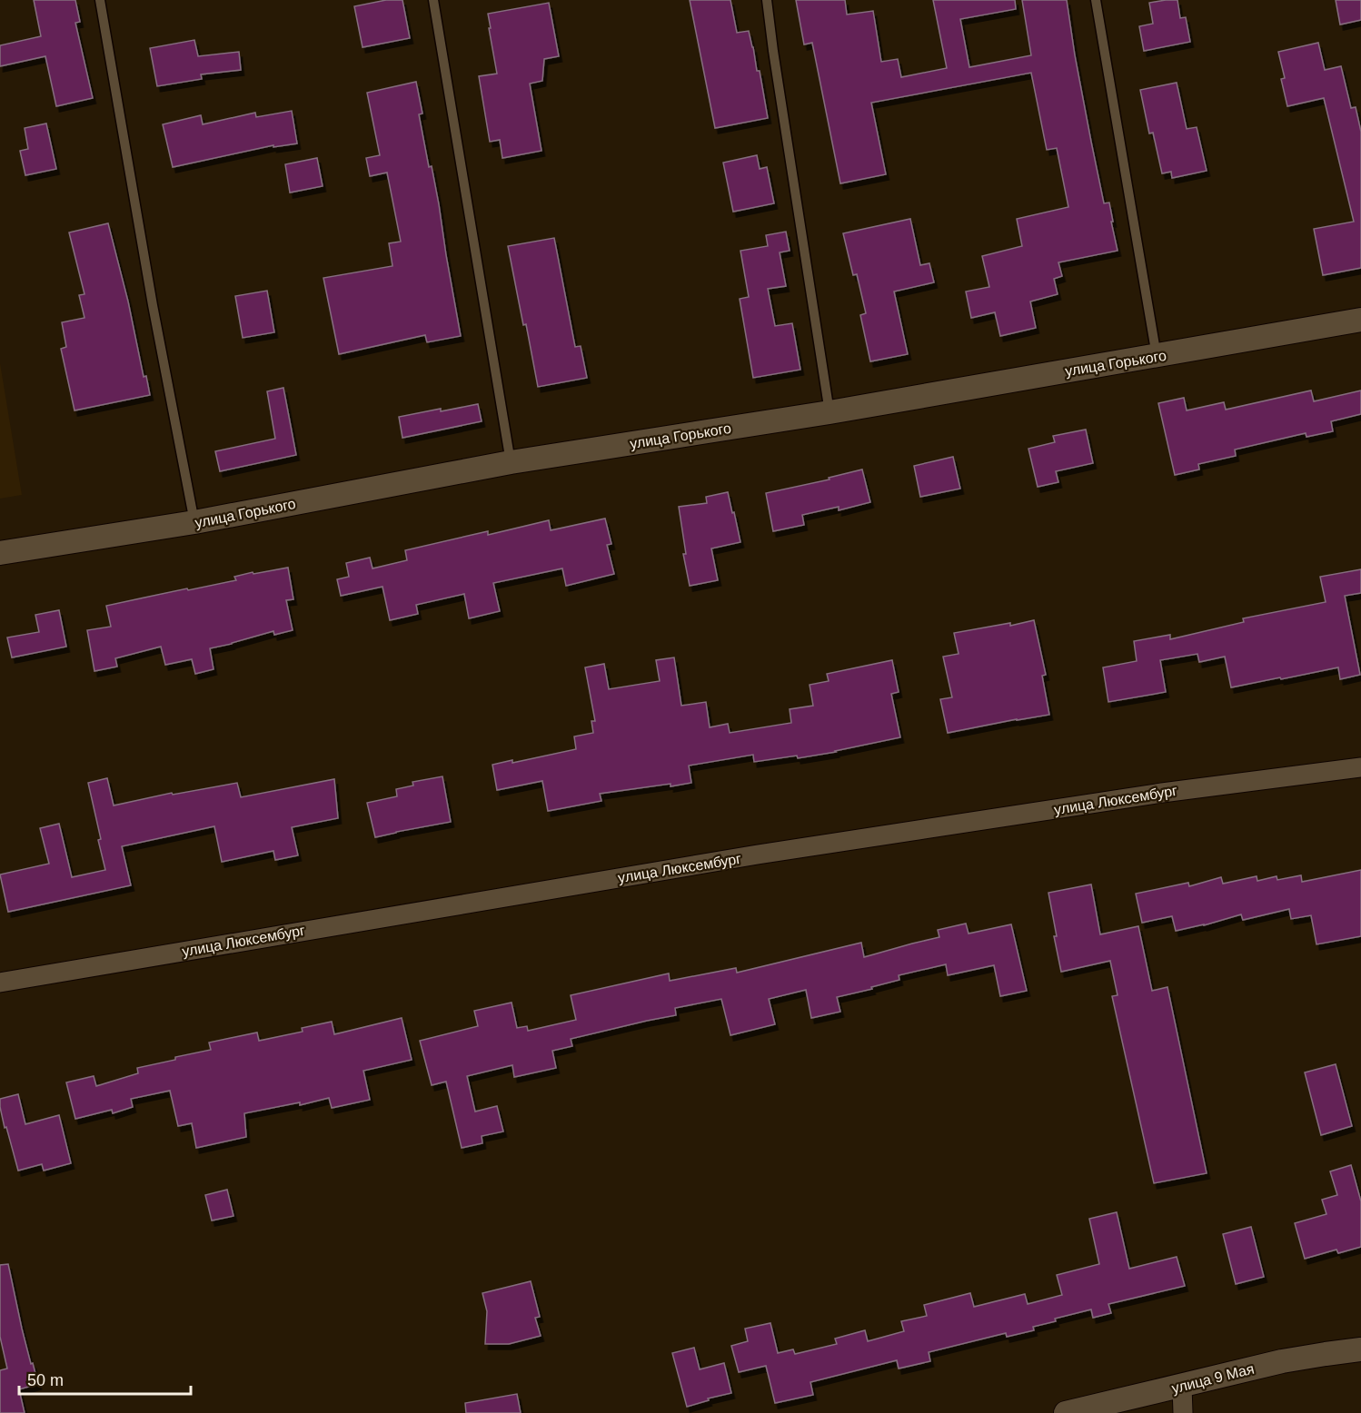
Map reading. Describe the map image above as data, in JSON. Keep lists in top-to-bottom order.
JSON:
{
  "streets": {
    "street": ["улица Горького", "улица Люксембург", "улица 9 Мая"]
  },
  "scale_bar": "50 m"
}
